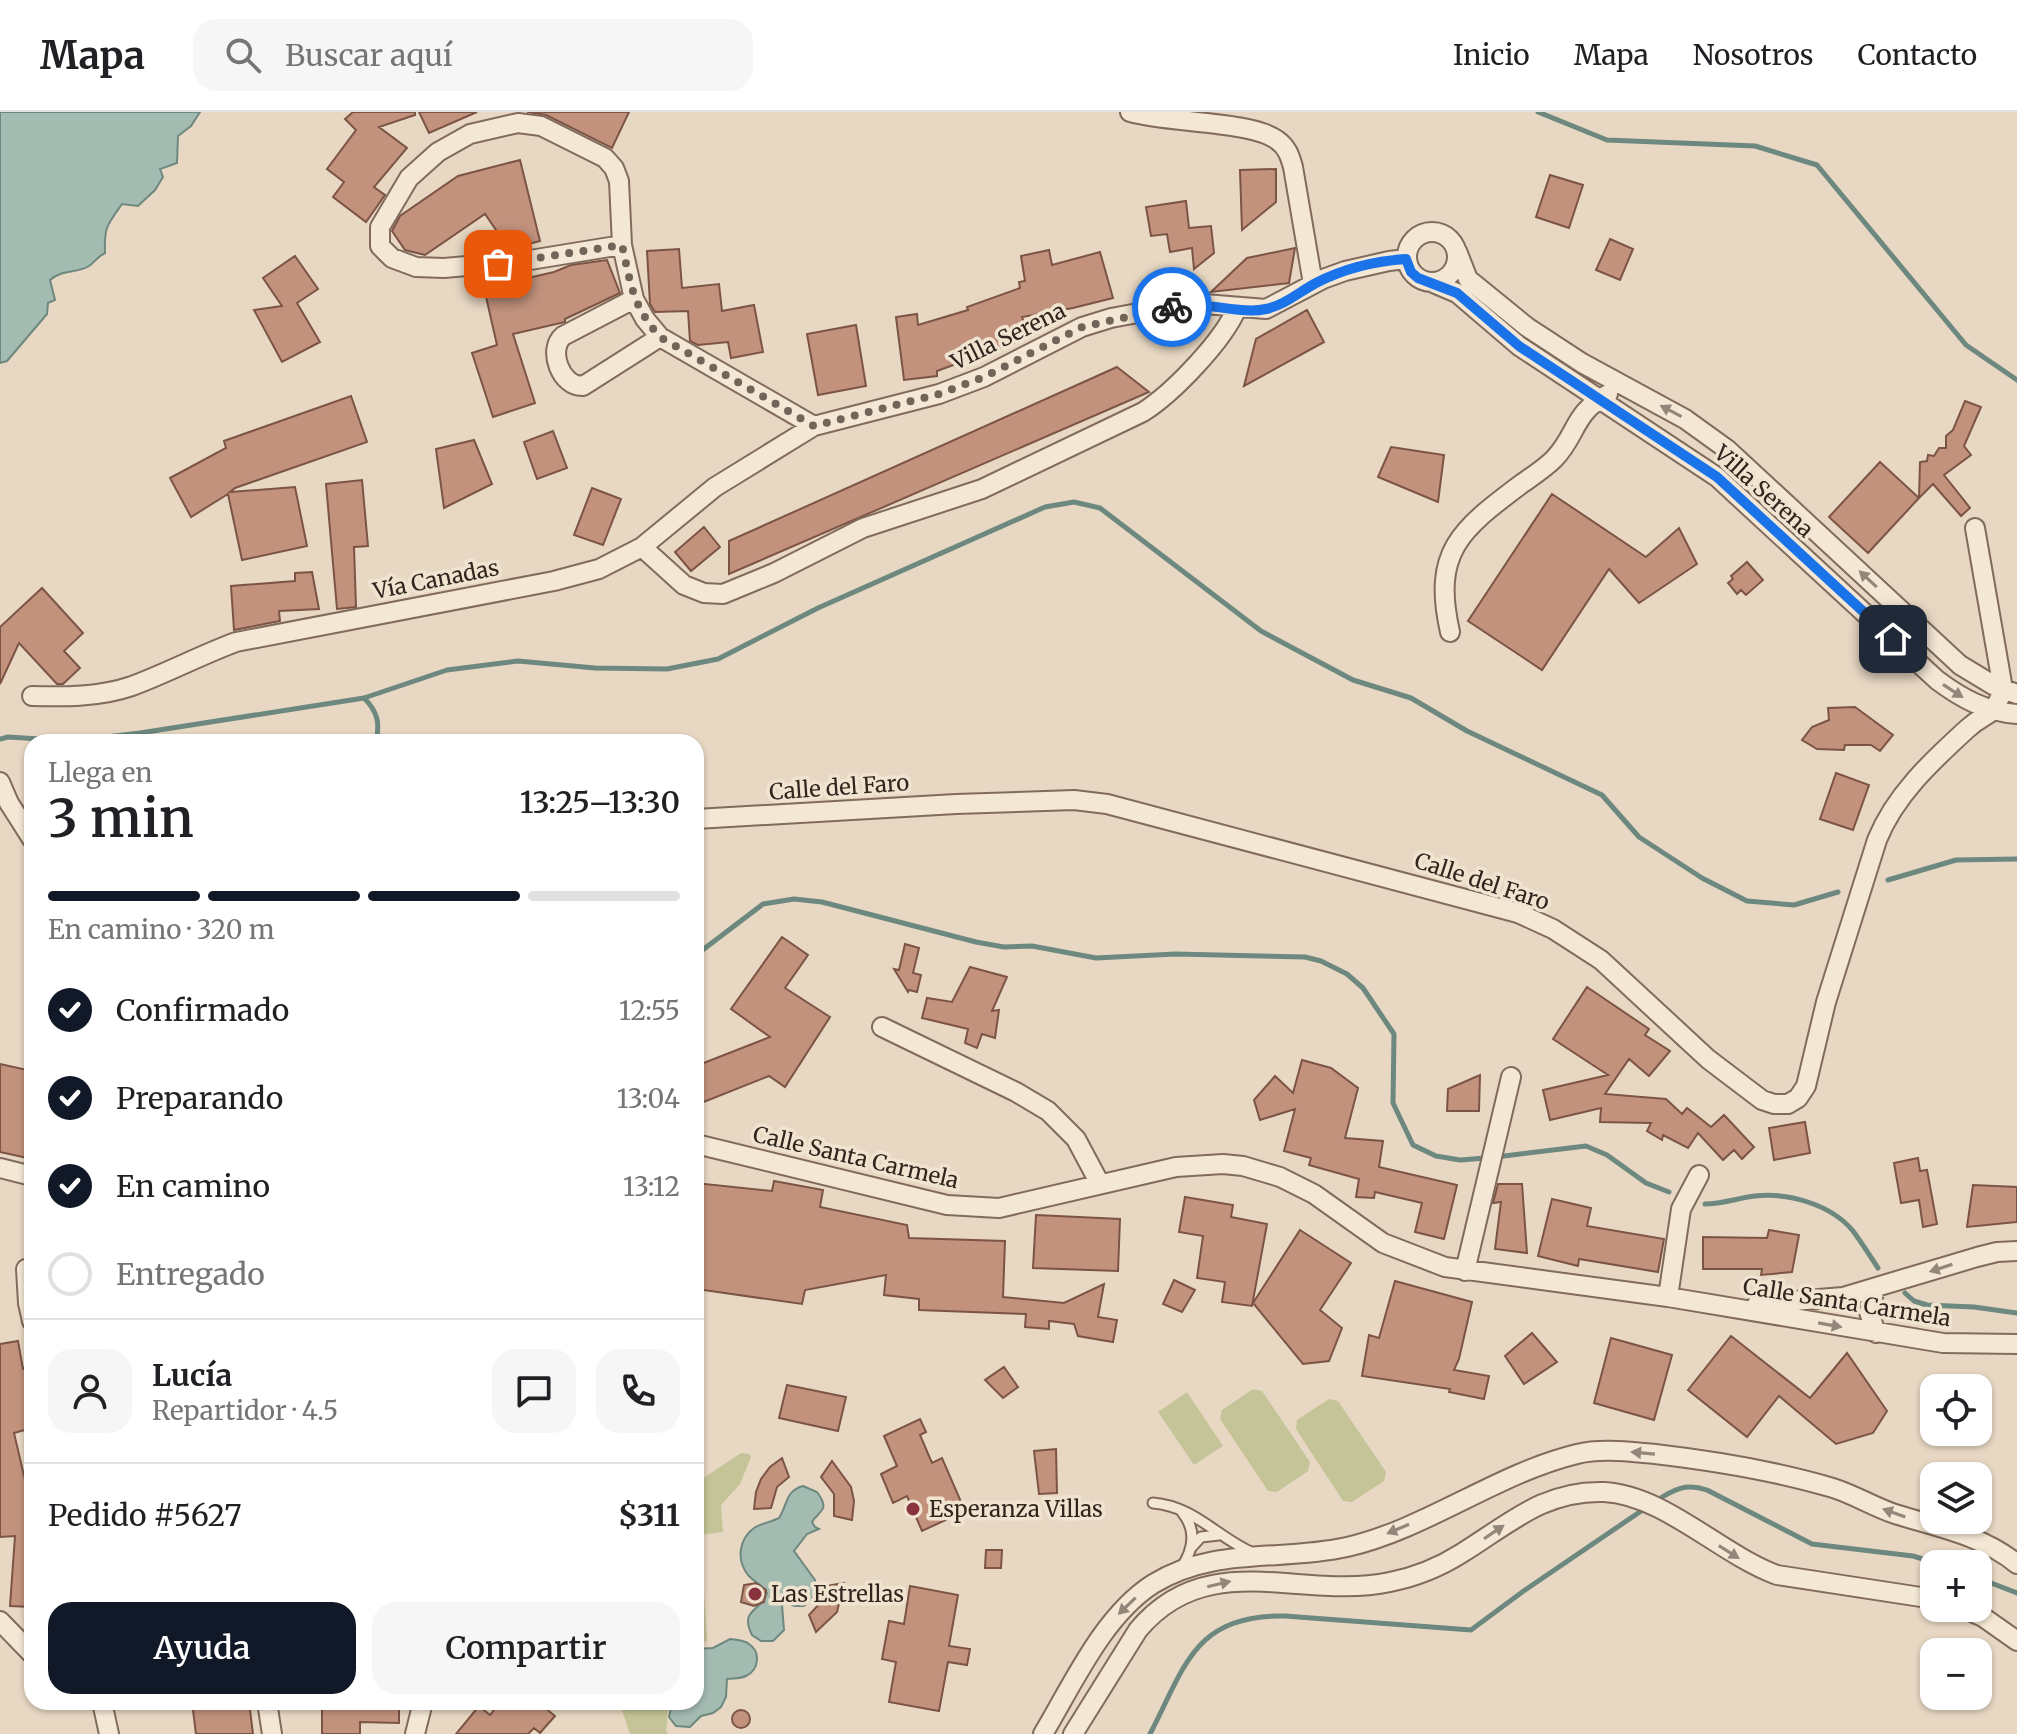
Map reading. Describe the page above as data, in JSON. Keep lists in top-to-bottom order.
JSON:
{
  "streets": {
    "street": [
      "Villa Serena",
      "Vía Canadas",
      "Calle del Faro",
      "Calle Santa Carmela"
    ]
  },
  "crossings": [
    ["Villa Serena", "Vía Canadas"],
    ["Villa Serena", "Calle del Faro"]
  ],
  "places": ["Esperanza Villas", "Las Estrellas"],
  "page": {
    "header": "Mapa",
    "search": "Buscar aquí",
    "nav": [
      "Inicio",
      "Mapa",
      "Nosotros",
      "Contacto"
    ],
    "heading": ["3 min", "Llega en", "13:25–13:30"],
    "panel": [
      "Lucía",
      "Repartidor · 4.5",
      "Pedido #5627",
      "$311"
    ],
    "bar": "En camino · 320 m",
    "list": [
      ["Confirmado", "12:55"],
      ["Preparando", "13:04"],
      ["En camino", "13:12"],
      "Entregado"
    ],
    "map_buttons": ["+", "−"],
    "buttons": ["Ayuda", "Compartir"]
  }
}
